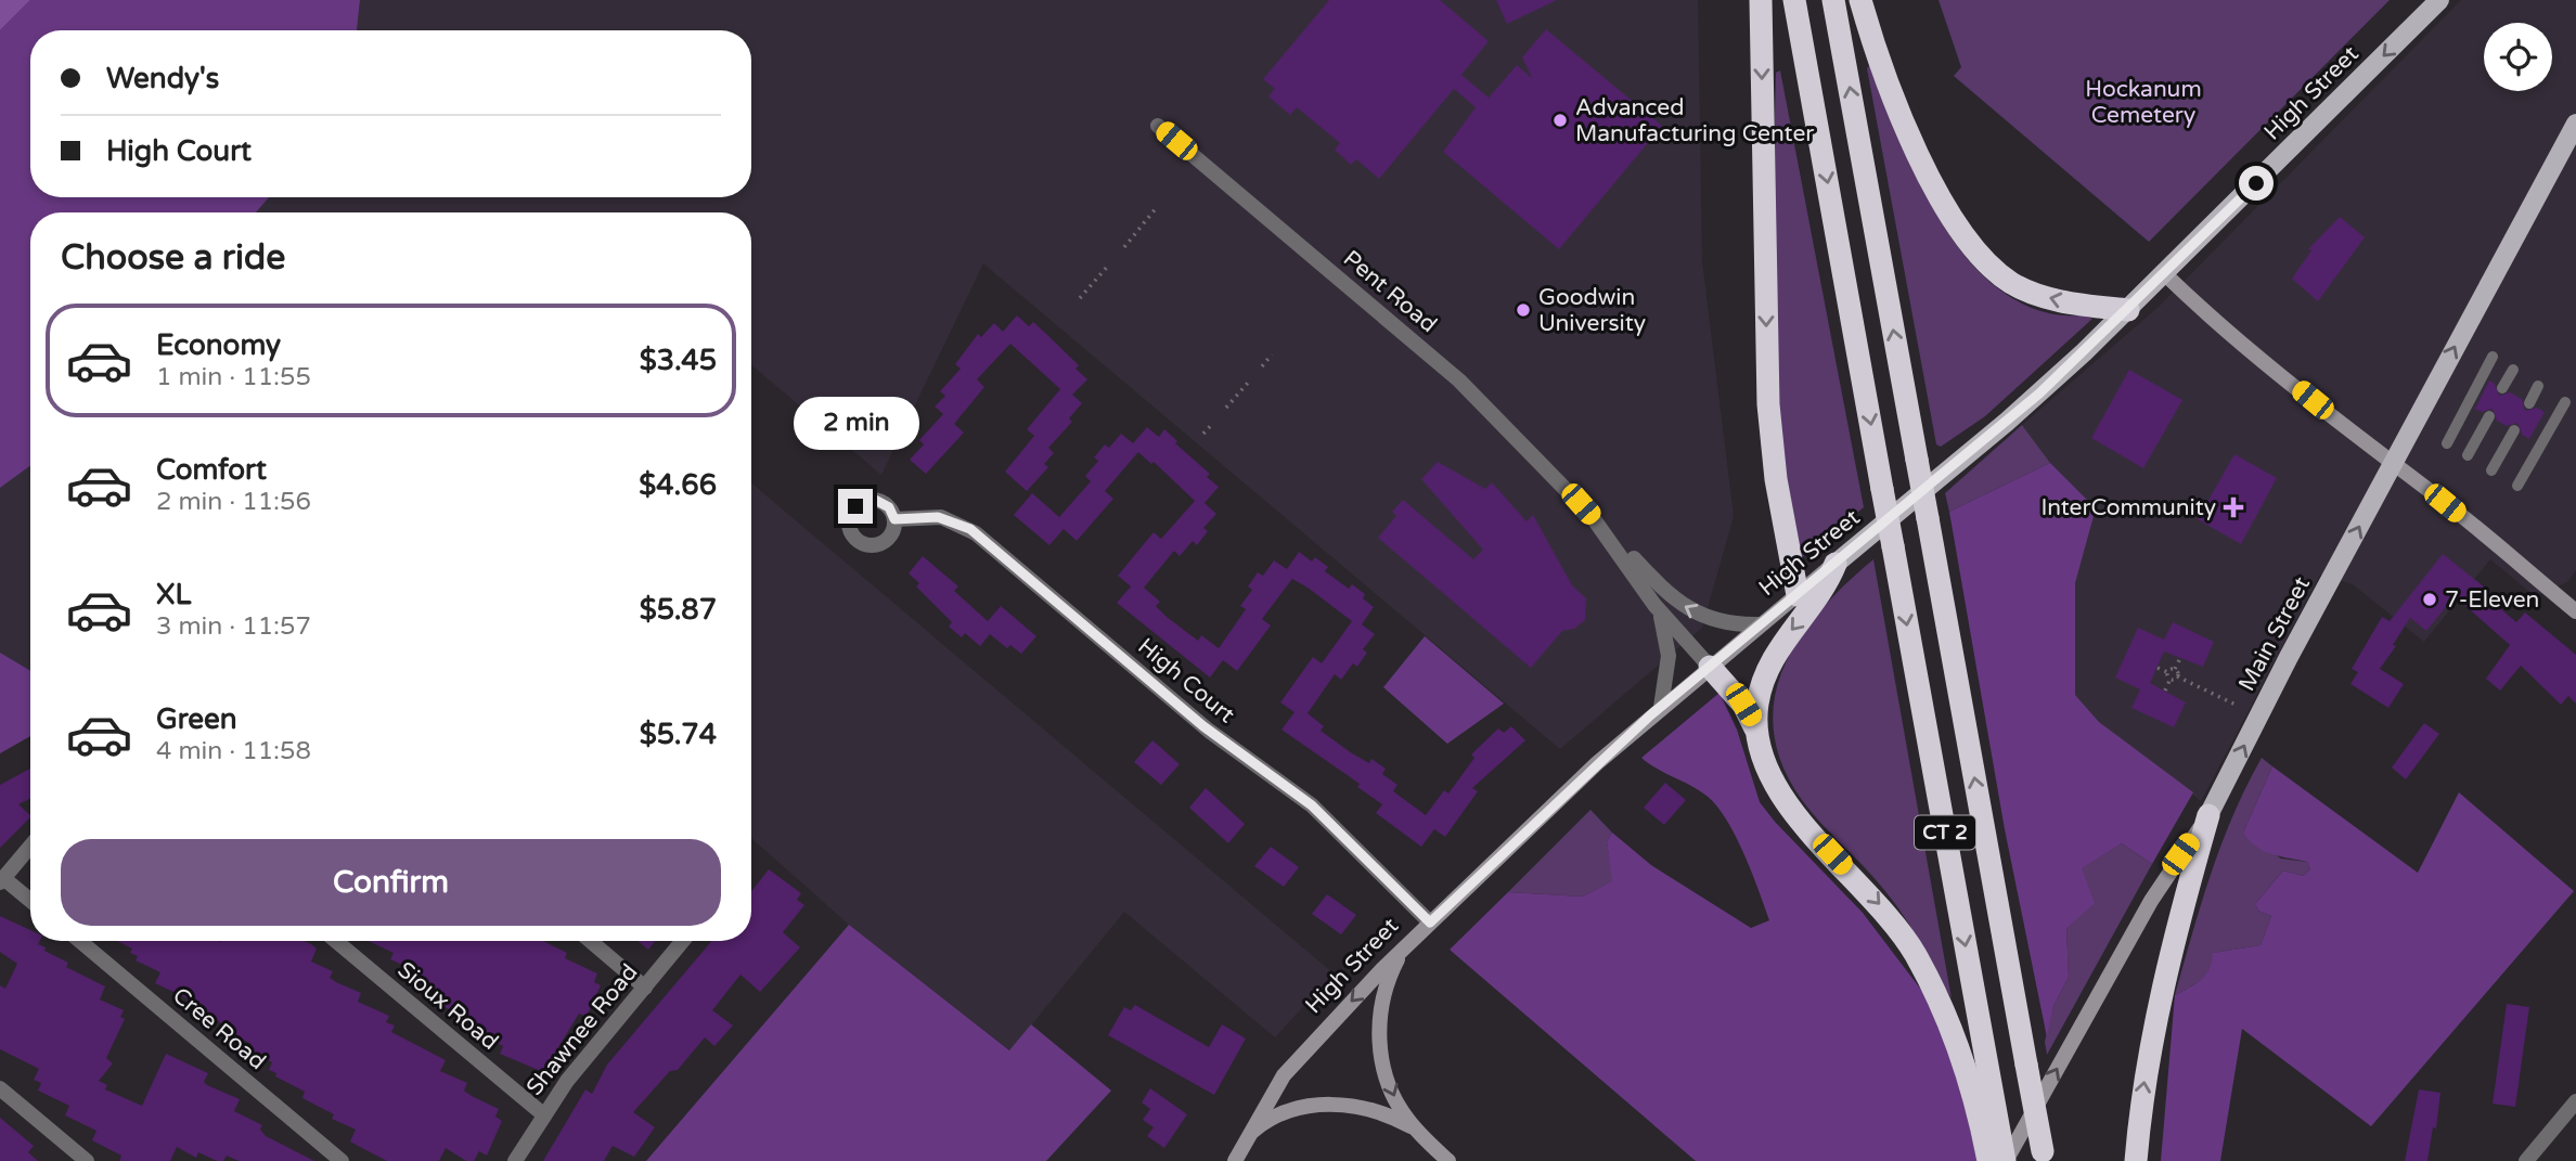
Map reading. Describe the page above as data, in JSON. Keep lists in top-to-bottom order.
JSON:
{
  "streets": {
    "highway": ["CT 2"],
    "main road": ["High Street", "Main Street"],
    "street": [
      "Pent Road",
      "High Court",
      "Sioux Road",
      "Cree Road",
      "Shawnee Road"
    ]
  },
  "crossings": [
    ["High Street", "Pent Road"],
    ["High Street", "High Court"],
    ["Main Street", "CT 2"],
    ["Sioux Road", "Shawnee Road"]
  ],
  "one_way": ["High Street", "Main Street"],
  "parks": ["Hockanum Cemetery"],
  "places": {
    "other": ["Advanced Manufacturing Center", "Goodwin University", "7-Eleven"],
    "health": ["InterCommunity"]
  },
  "page": {
    "banner": ["Wendy's", "High Court"],
    "heading": "Choose a ride",
    "list": [
      {
        "name": "Economy",
        "note": "1 min · 11:55",
        "value": "$3.45"
      },
      {
        "name": "Comfort",
        "note": "2 min · 11:56",
        "value": "$4.66"
      },
      {
        "name": "XL",
        "note": "3 min · 11:57",
        "value": "$5.87"
      },
      {
        "name": "Green",
        "note": "4 min · 11:58",
        "value": "$5.74"
      }
    ],
    "bubble": "2 min",
    "buttons": "Confirm"
  }
}
